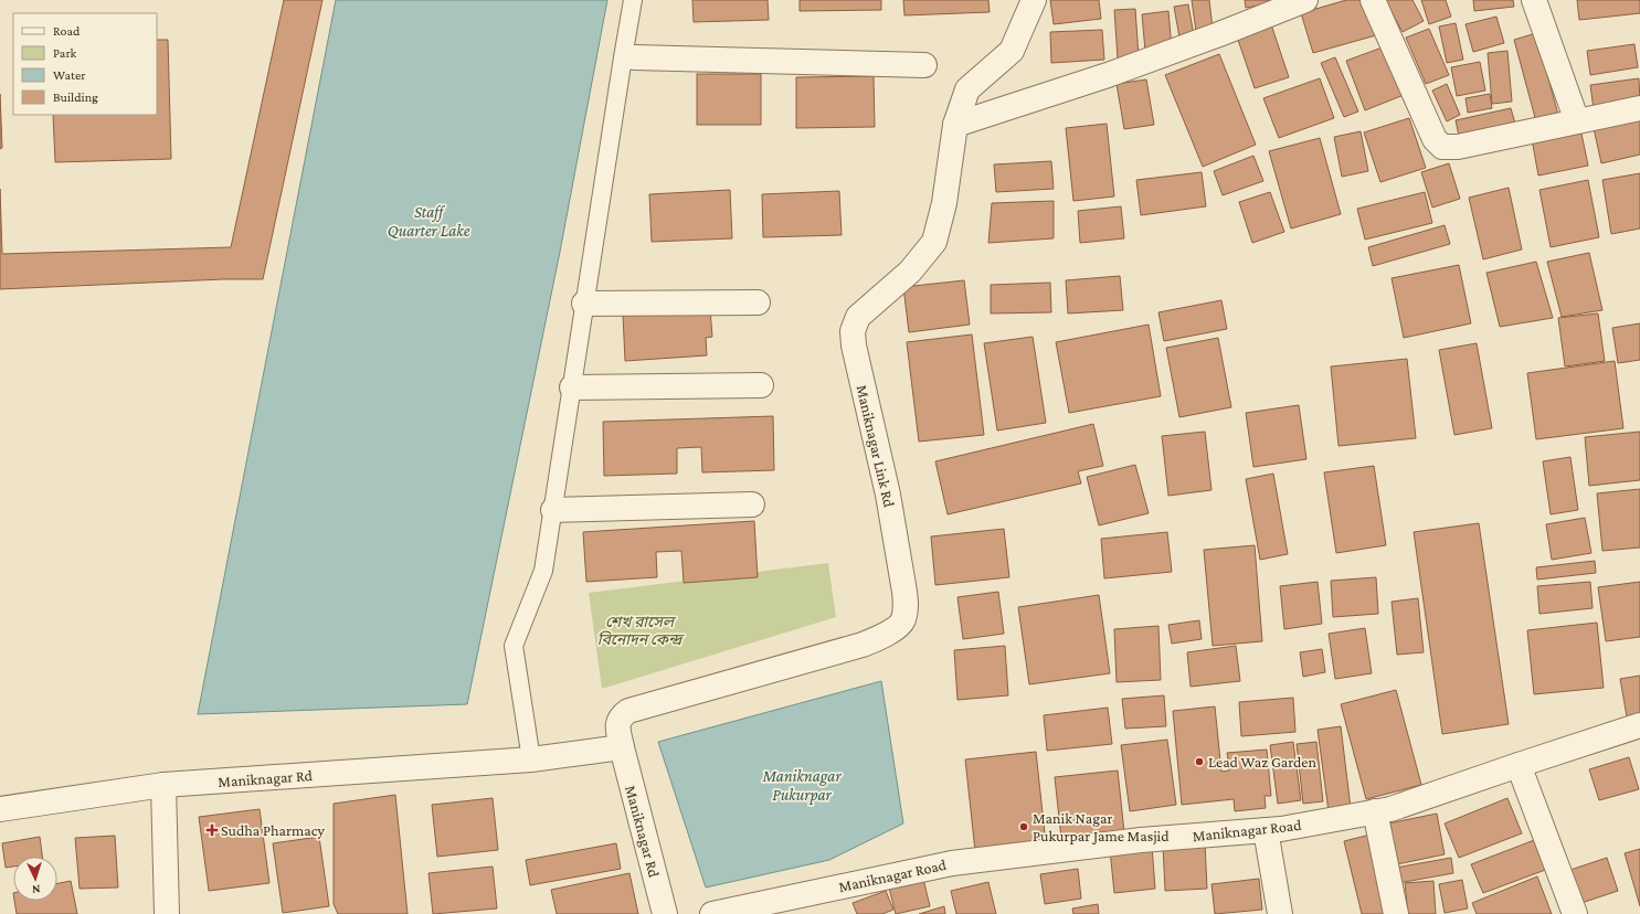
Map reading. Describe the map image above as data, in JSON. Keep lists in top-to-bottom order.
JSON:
{
  "streets": {
    "street": ["Maniknagar Link Rd", "Maniknagar Rd", "Maniknagar Road"]
  },
  "crossings": [
    ["Maniknagar Link Rd", "Maniknagar Rd"]
  ],
  "water": ["Staff Quarter Lake", "Maniknagar Pukurpar"],
  "parks": ["শেখ রাসেল বিনোদন কেন্দ্র"],
  "places": {
    "other": ["Lead Waz Garden", "Manik Nagar Pukurpar Jame Masjid"],
    "health": ["Sudha Pharmacy"]
  },
  "legend": [
    "Road",
    "Park",
    "Water",
    "Building"
  ],
  "north": "bottom"
}
